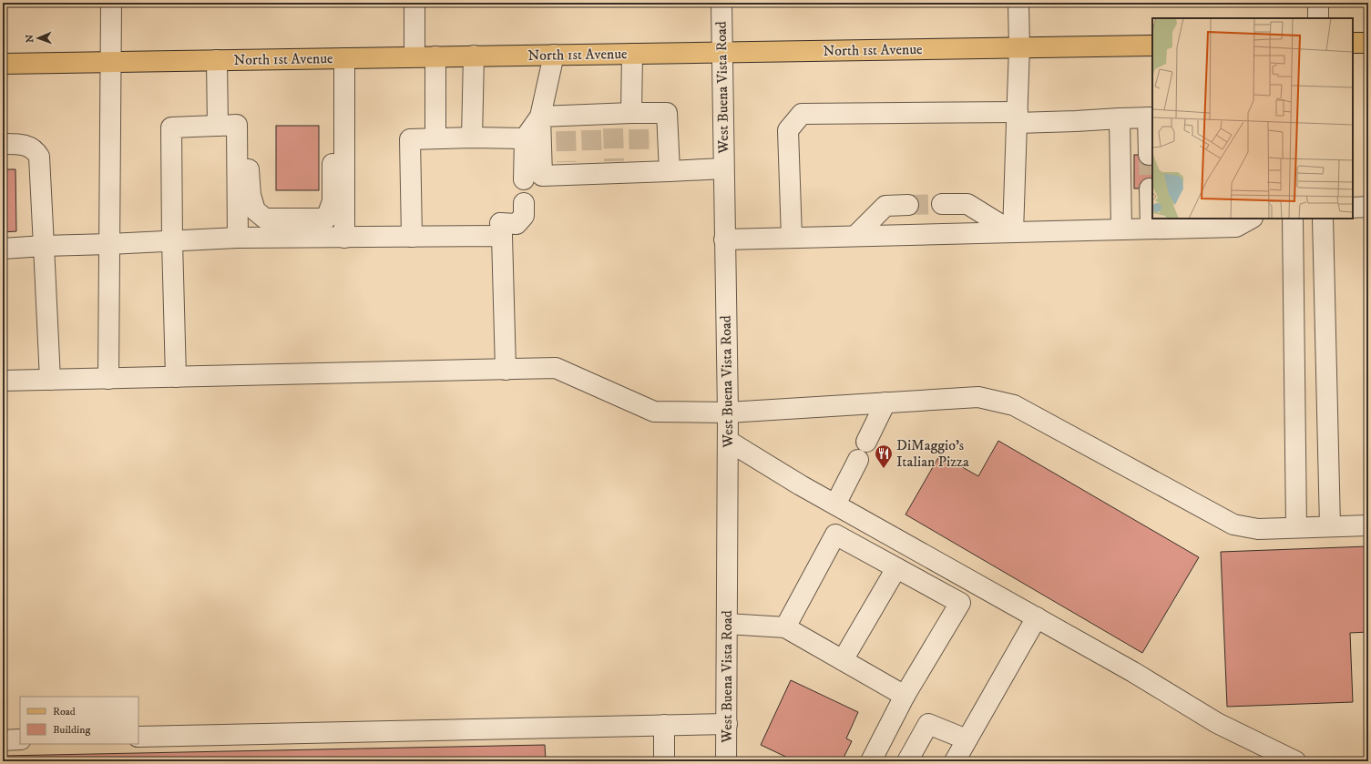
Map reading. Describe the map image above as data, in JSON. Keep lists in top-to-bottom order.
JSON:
{
  "streets": {
    "main road": ["North 1st Avenue"],
    "street": ["West Buena Vista Road"]
  },
  "crossings": [
    ["North 1st Avenue", "West Buena Vista Road"]
  ],
  "places": {
    "restaurant": ["DiMaggio's Italian Pizza"]
  },
  "legend": ["Road", "Building"],
  "north": "left"
}
